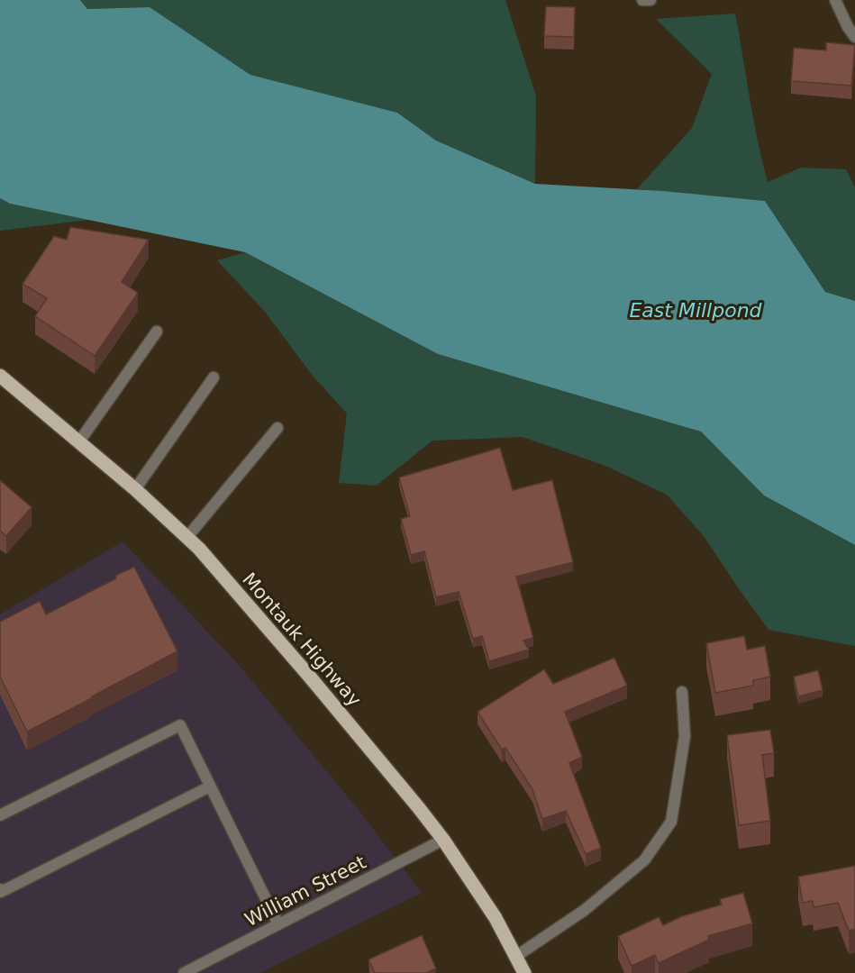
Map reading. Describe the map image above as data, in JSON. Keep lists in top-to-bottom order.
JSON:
{
  "streets": {
    "main road": ["Montauk Highway"],
    "street": ["William Street"]
  },
  "crossings": [
    ["Montauk Highway", "William Street"]
  ],
  "water": ["East Millpond"]
}
